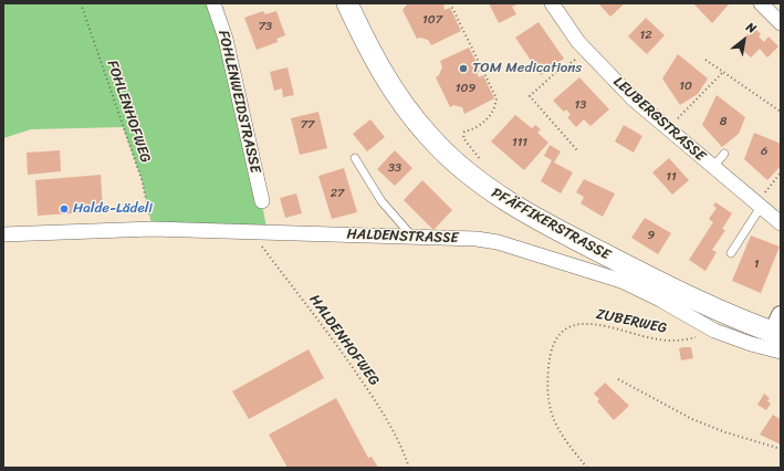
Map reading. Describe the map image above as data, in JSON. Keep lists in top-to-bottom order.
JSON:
{
  "streets": {
    "main road": ["PFÄFFIKERSTRASSE"],
    "street": ["FOHLENWEIDSTRASSE", "LEUBERGSTRASSE", "HALDENSTRASSE"],
    "path": ["FOHLENHOFWEG", "ZUBERWEG", "HALDENHOFWEG"]
  },
  "crossings": [
    ["FOHLENHOFWEG", "HALDENSTRASSE"],
    ["HALDENSTRASSE", "ZUBERWEG"],
    ["HALDENSTRASSE", "HALDENHOFWEG"]
  ],
  "places": ["TOM Medications", "Halde-Lädeli"],
  "house_numbers": [
    "107",
    "73",
    "12",
    "10",
    "109",
    "13",
    "8",
    "77",
    "111",
    "6",
    "33",
    "11",
    "27",
    "9",
    "1"
  ],
  "north": "top right"
}
